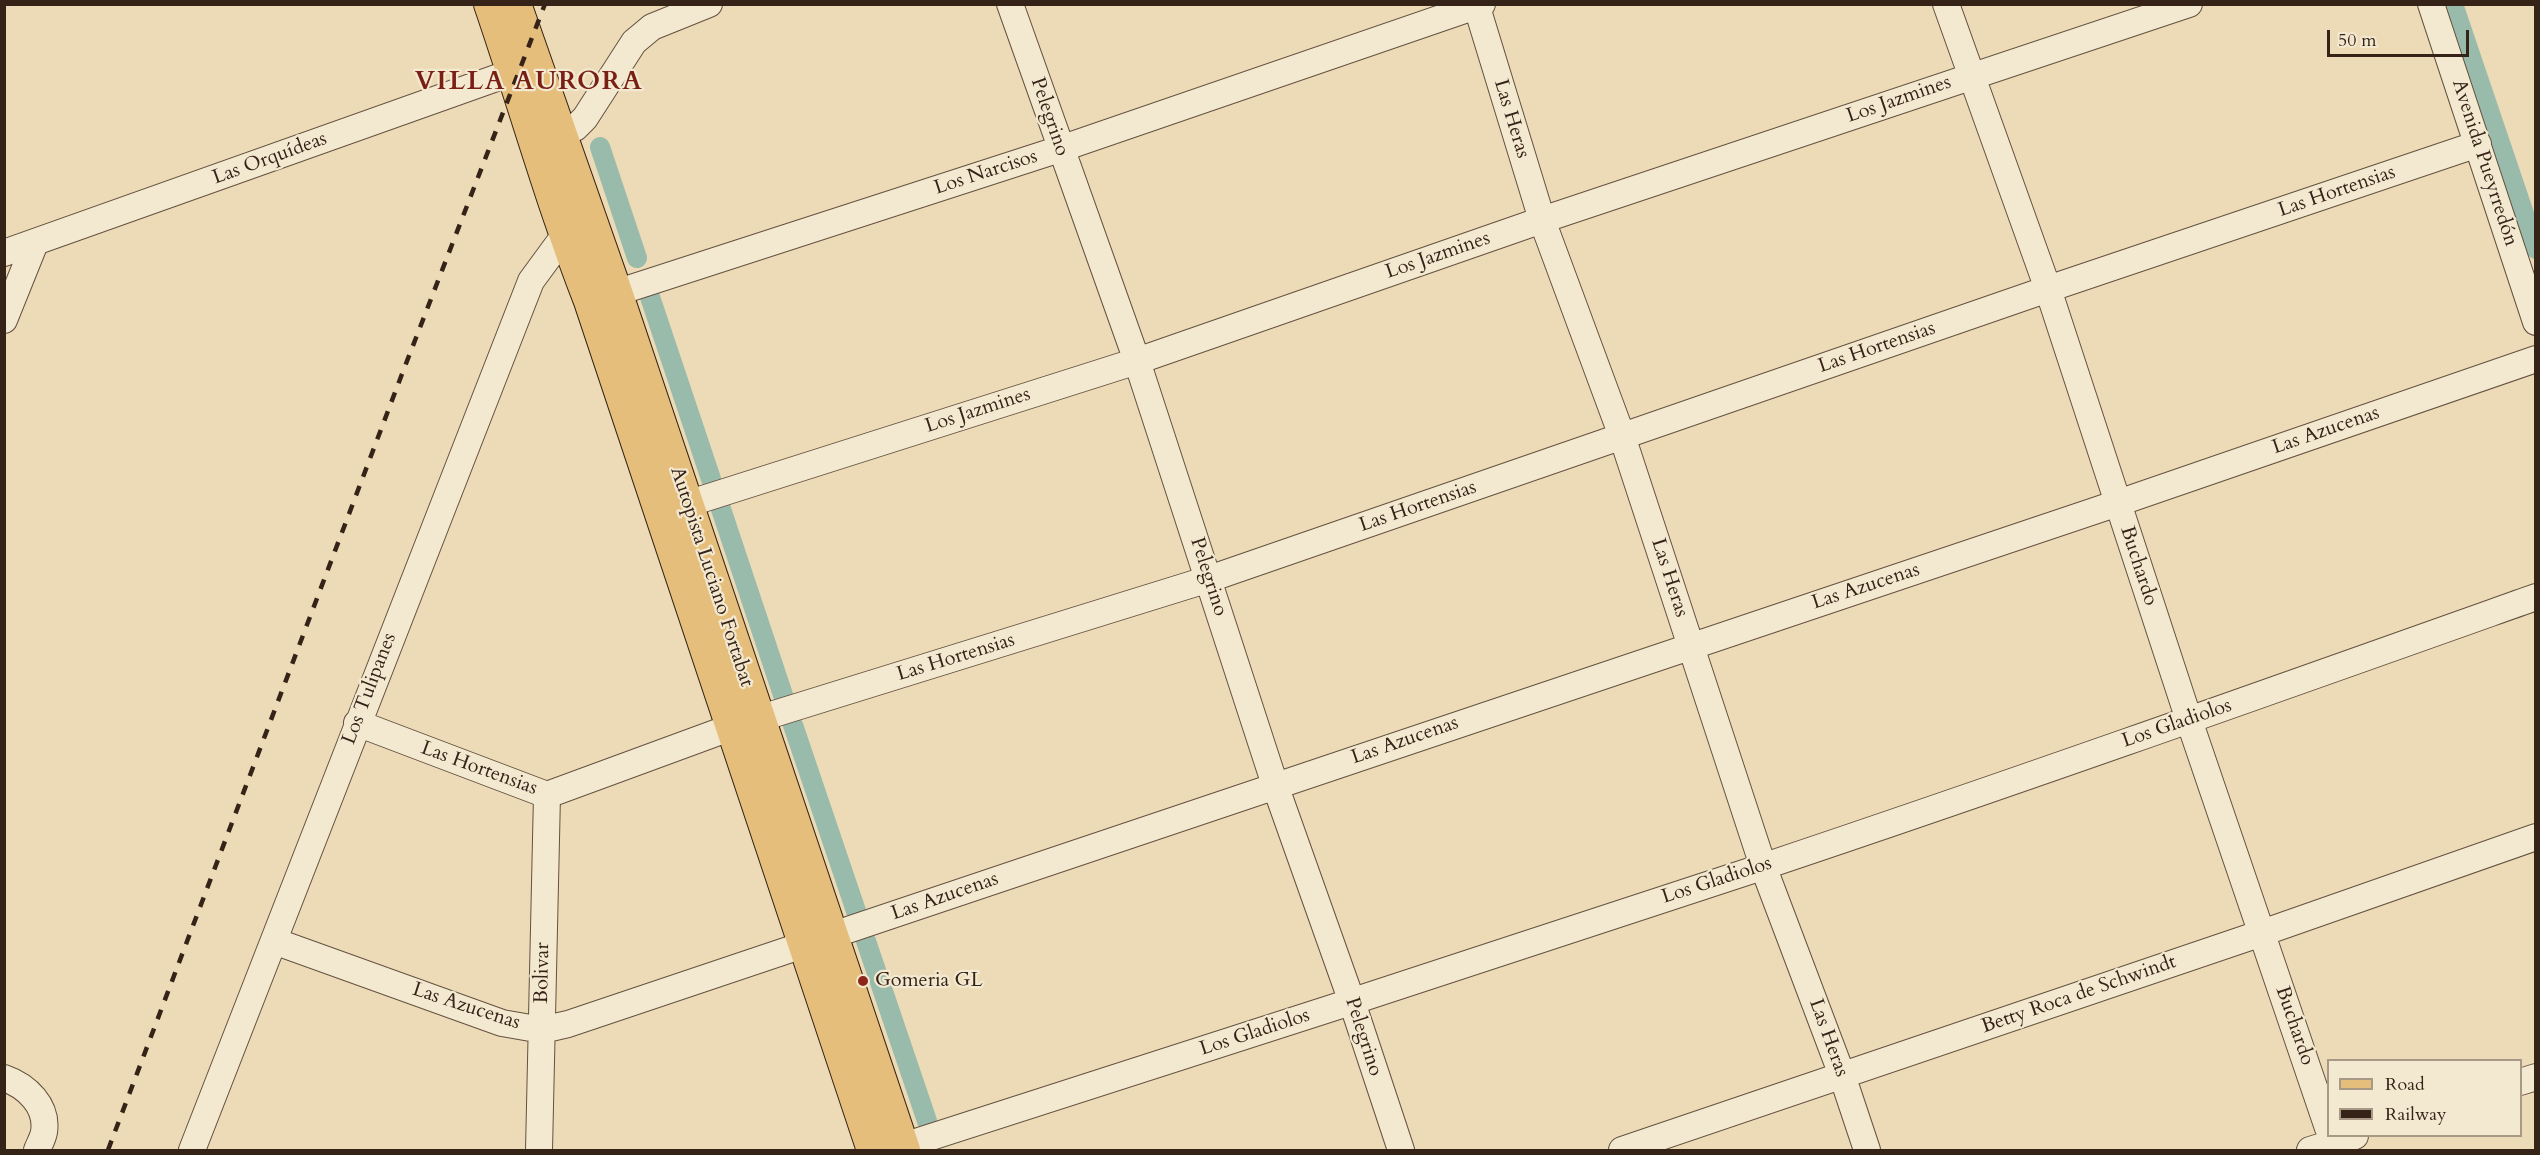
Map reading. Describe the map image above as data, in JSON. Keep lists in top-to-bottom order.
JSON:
{
  "streets": {
    "main road": ["Autopista Luciano Fortabat"],
    "street": [
      "Los Jazmines",
      "Pelegrino",
      "Las Heras",
      "Las Orquídeas",
      "Avenida Pueyrredón",
      "Los Narcisos",
      "Las Hortensias",
      "Las Azucenas",
      "Buchardo",
      "Los Tulipanes",
      "Los Gladiolos",
      "Bolivar",
      "Betty Roca de Schwindt"
    ]
  },
  "crossings": [
    ["Los Jazmines", "Pelegrino"],
    ["Los Jazmines", "Las Heras"],
    ["Los Jazmines", "Buchardo"],
    ["Los Jazmines", "Autopista Luciano Fortabat"],
    ["Pelegrino", "Los Narcisos"],
    ["Pelegrino", "Las Hortensias"],
    ["Pelegrino", "Las Azucenas"],
    ["Pelegrino", "Los Gladiolos"],
    ["Las Heras", "Los Narcisos"],
    ["Las Heras", "Las Hortensias"],
    ["Las Heras", "Las Azucenas"],
    ["Las Heras", "Los Gladiolos"],
    ["Las Heras", "Betty Roca de Schwindt"],
    ["Las Orquídeas", "Autopista Luciano Fortabat"],
    ["Avenida Pueyrredón", "Las Hortensias"],
    ["Los Narcisos", "Autopista Luciano Fortabat"],
    ["Las Hortensias", "Buchardo"],
    ["Las Hortensias", "Autopista Luciano Fortabat"],
    ["Las Hortensias", "Los Tulipanes"],
    ["Las Hortensias", "Bolivar"],
    ["Las Azucenas", "Buchardo"],
    ["Las Azucenas", "Autopista Luciano Fortabat"],
    ["Las Azucenas", "Los Tulipanes"],
    ["Las Azucenas", "Bolivar"],
    ["Buchardo", "Los Gladiolos"],
    ["Buchardo", "Betty Roca de Schwindt"],
    ["Autopista Luciano Fortabat", "Los Tulipanes"],
    ["Autopista Luciano Fortabat", "Los Gladiolos"]
  ],
  "districts": ["VILLA AURORA"],
  "places": ["Gomeria GL"],
  "legend": ["Road", "Railway"],
  "scale_bar": "50 m"
}
